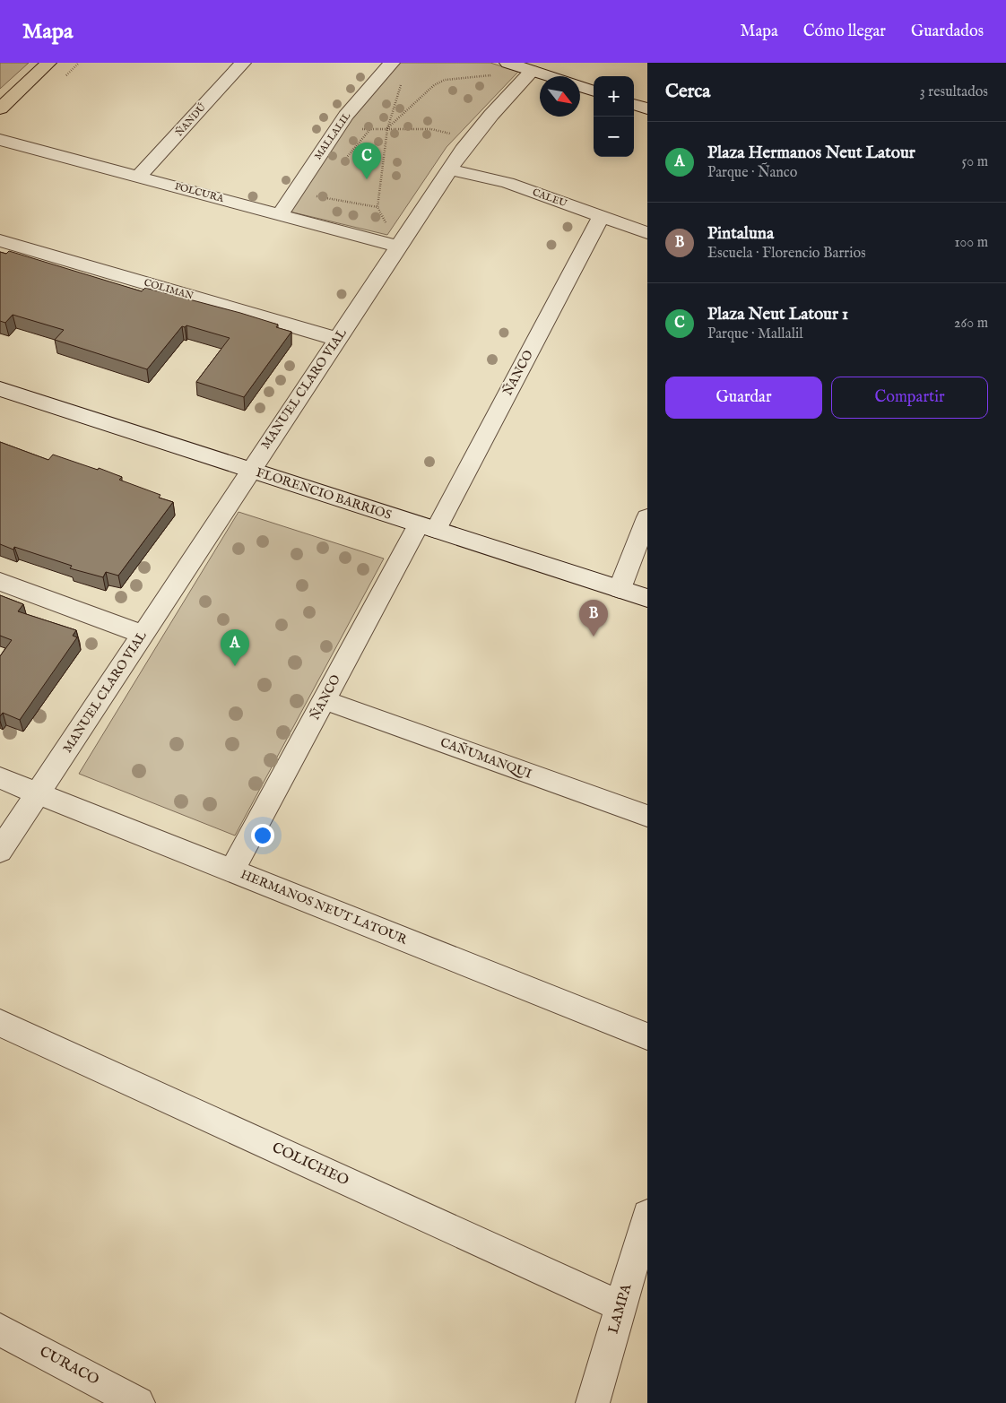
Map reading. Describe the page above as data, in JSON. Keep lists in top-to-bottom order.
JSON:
{
  "streets": {
    "street": [
      "ÑANDÚ",
      "MALLALIL",
      "POLCURA",
      "CALEU",
      "COLIMAN",
      "ÑANCO",
      "MANUEL CLARO VIAL",
      "FLORENCIO BARRIOS",
      "CAÑUMANQUI",
      "HERMANOS NEUT LATOUR",
      "COLICHEO",
      "LAMPA",
      "CURACO"
    ]
  },
  "crossings": [
    ["ÑANDÚ", "POLCURA"],
    ["MALLALIL", "POLCURA"],
    ["POLCURA", "MANUEL CLARO VIAL"],
    ["CALEU", "ÑANCO"],
    ["CALEU", "MANUEL CLARO VIAL"],
    ["COLIMAN", "MANUEL CLARO VIAL"],
    ["ÑANCO", "FLORENCIO BARRIOS"],
    ["ÑANCO", "CAÑUMANQUI"],
    ["ÑANCO", "HERMANOS NEUT LATOUR"],
    ["MANUEL CLARO VIAL", "FLORENCIO BARRIOS"],
    ["MANUEL CLARO VIAL", "HERMANOS NEUT LATOUR"],
    ["COLICHEO", "LAMPA"]
  ],
  "north": "bottom right",
  "page": {
    "header": "Mapa",
    "nav": ["Mapa", "Cómo llegar", "Guardados"],
    "heading": ["Cerca", "3 resultados"],
    "map_buttons": ["+", "−"],
    "list": [
      {
        "mark": "A",
        "name": "Plaza Hermanos Neut Latour",
        "note": "Parque · Ñanco",
        "value": "50 m"
      },
      {
        "mark": "B",
        "name": "Pintaluna",
        "note": "Escuela · Florencio Barrios",
        "value": "100 m"
      },
      {
        "mark": "C",
        "name": "Plaza Neut Latour 1",
        "note": "Parque · Mallalil",
        "value": "260 m"
      }
    ],
    "pins": ["C", "B", "A"],
    "buttons": ["Guardar", "Compartir"]
  }
}
